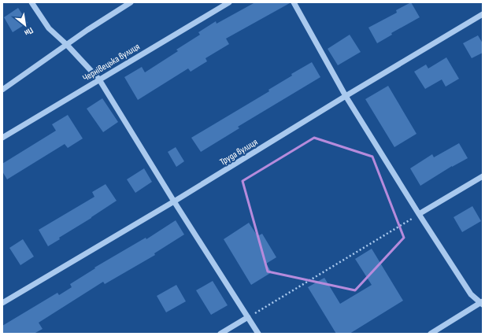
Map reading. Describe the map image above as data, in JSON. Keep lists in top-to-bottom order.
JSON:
{
  "streets": {
    "street": ["Чернівецька вулиця", "Труда вулиця"]
  },
  "north": "bottom right"
}
